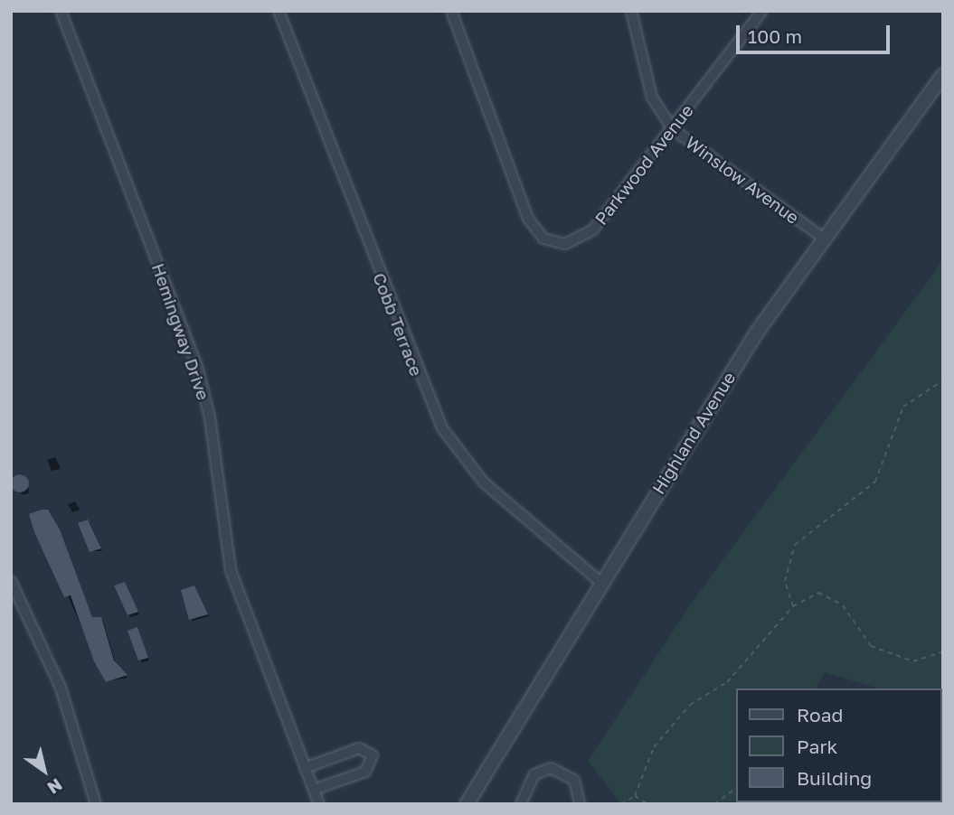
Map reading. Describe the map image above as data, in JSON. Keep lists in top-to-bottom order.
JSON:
{
  "streets": {
    "street": [
      "Parkwood Avenue",
      "Winslow Avenue",
      "Cobb Terrace",
      "Hemingway Drive",
      "Highland Avenue"
    ]
  },
  "crossings": [
    ["Parkwood Avenue", "Winslow Avenue"],
    ["Winslow Avenue", "Highland Avenue"],
    ["Cobb Terrace", "Highland Avenue"]
  ],
  "legend": ["Road", "Park", "Building"],
  "scale_bar": "100 m",
  "north": "bottom right"
}
